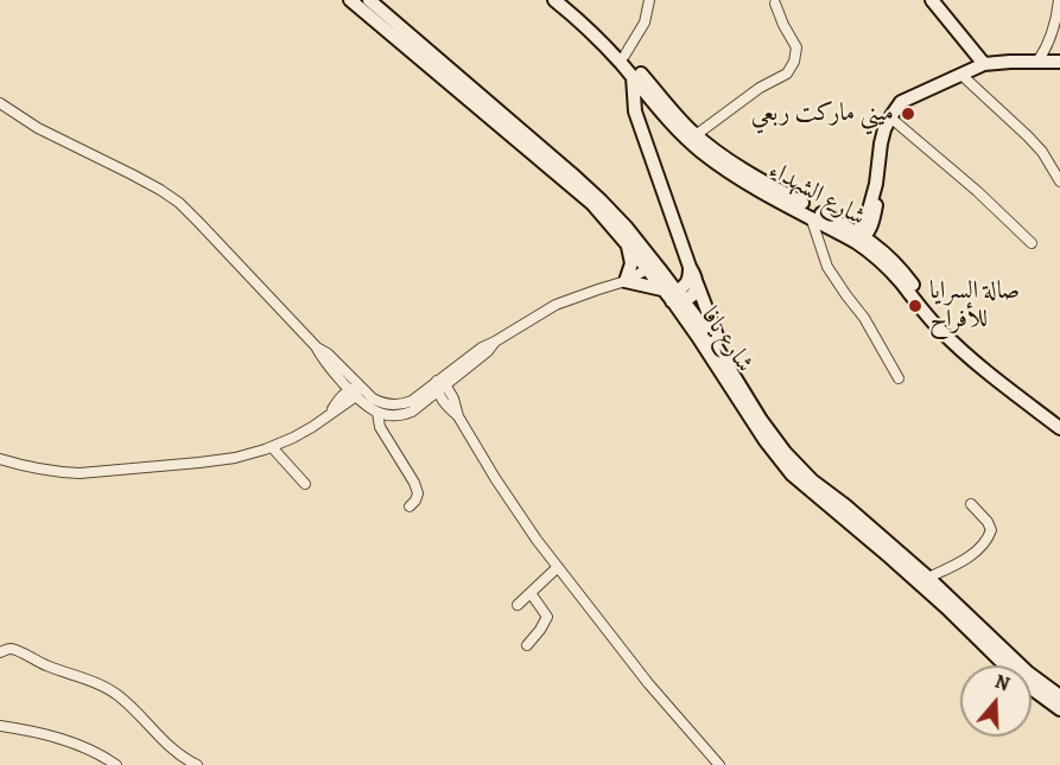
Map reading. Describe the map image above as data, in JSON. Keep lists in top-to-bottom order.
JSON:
{
  "streets": {
    "street": ["شارع الشهداء", "شارع يافا"]
  },
  "places": ["ميني ماركت ربعي", "صالة السرايا للأفراح"],
  "north": "top"
}
